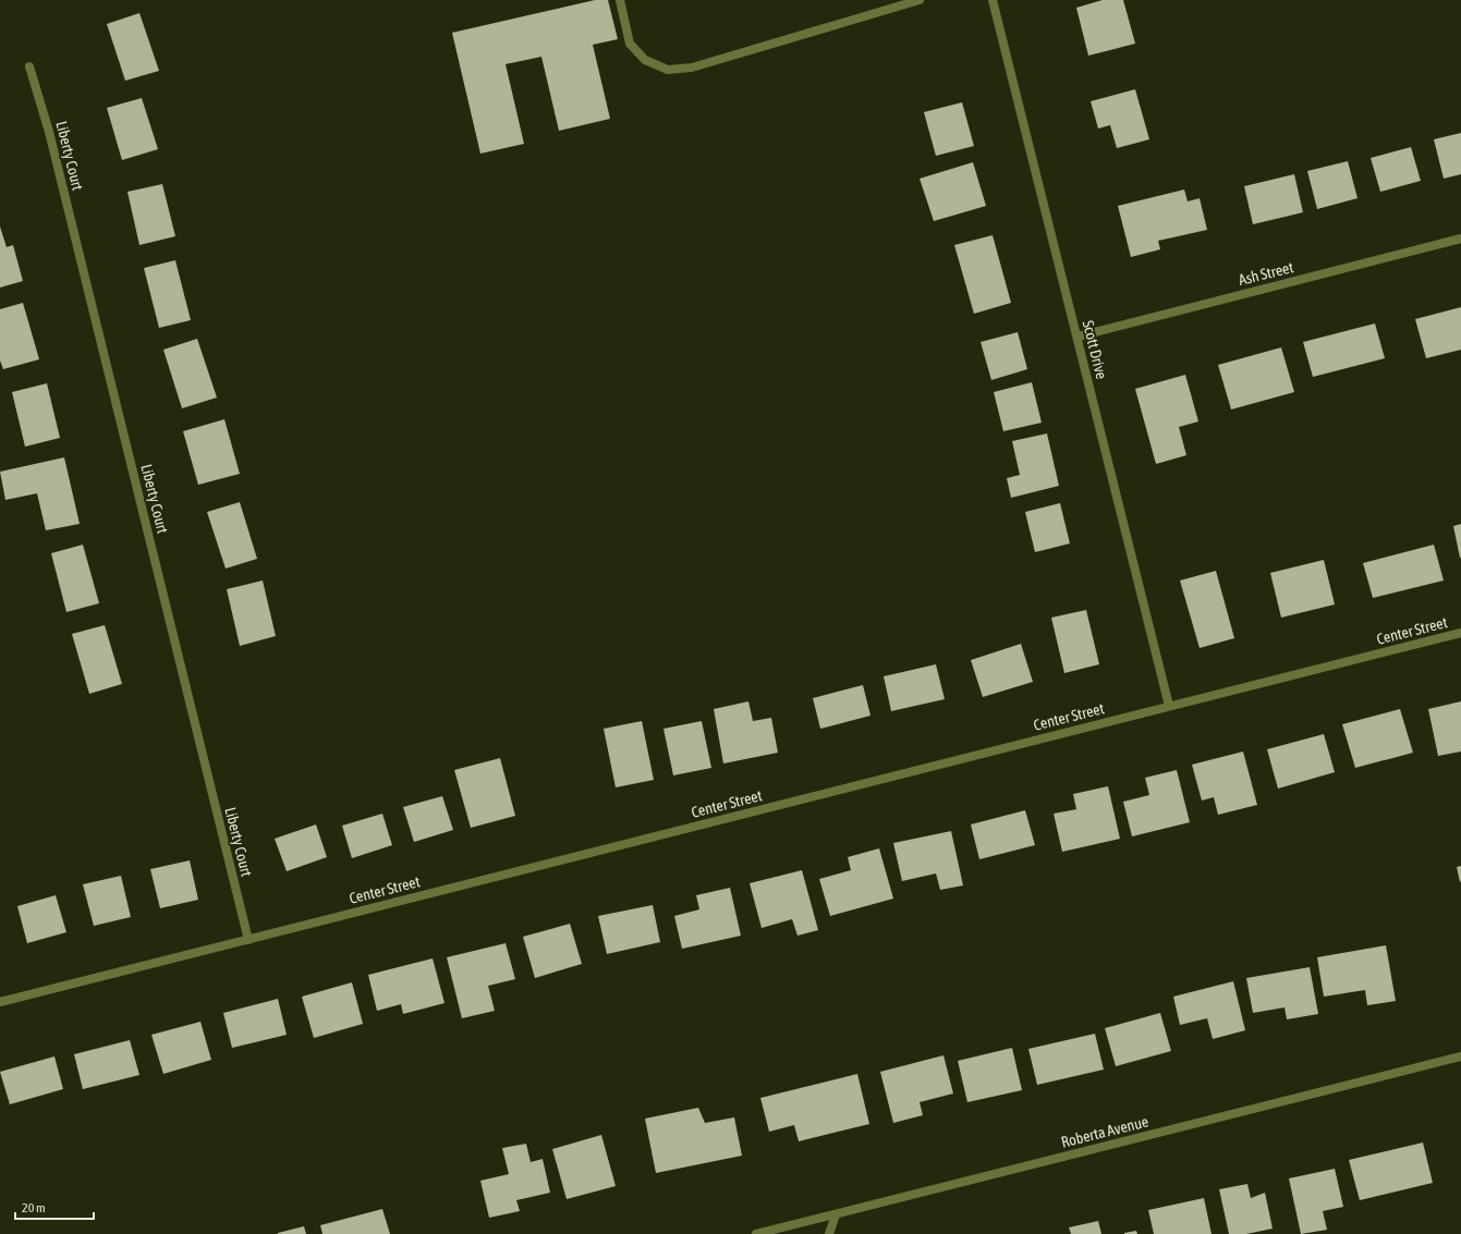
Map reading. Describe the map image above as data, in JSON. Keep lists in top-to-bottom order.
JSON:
{
  "streets": {
    "street": [
      "Liberty Court",
      "Ash Street",
      "Scott Drive",
      "Center Street",
      "Roberta Avenue"
    ]
  },
  "crossings": [
    ["Liberty Court", "Center Street"],
    ["Ash Street", "Scott Drive"],
    ["Scott Drive", "Center Street"]
  ],
  "scale_bar": "20 m"
}
